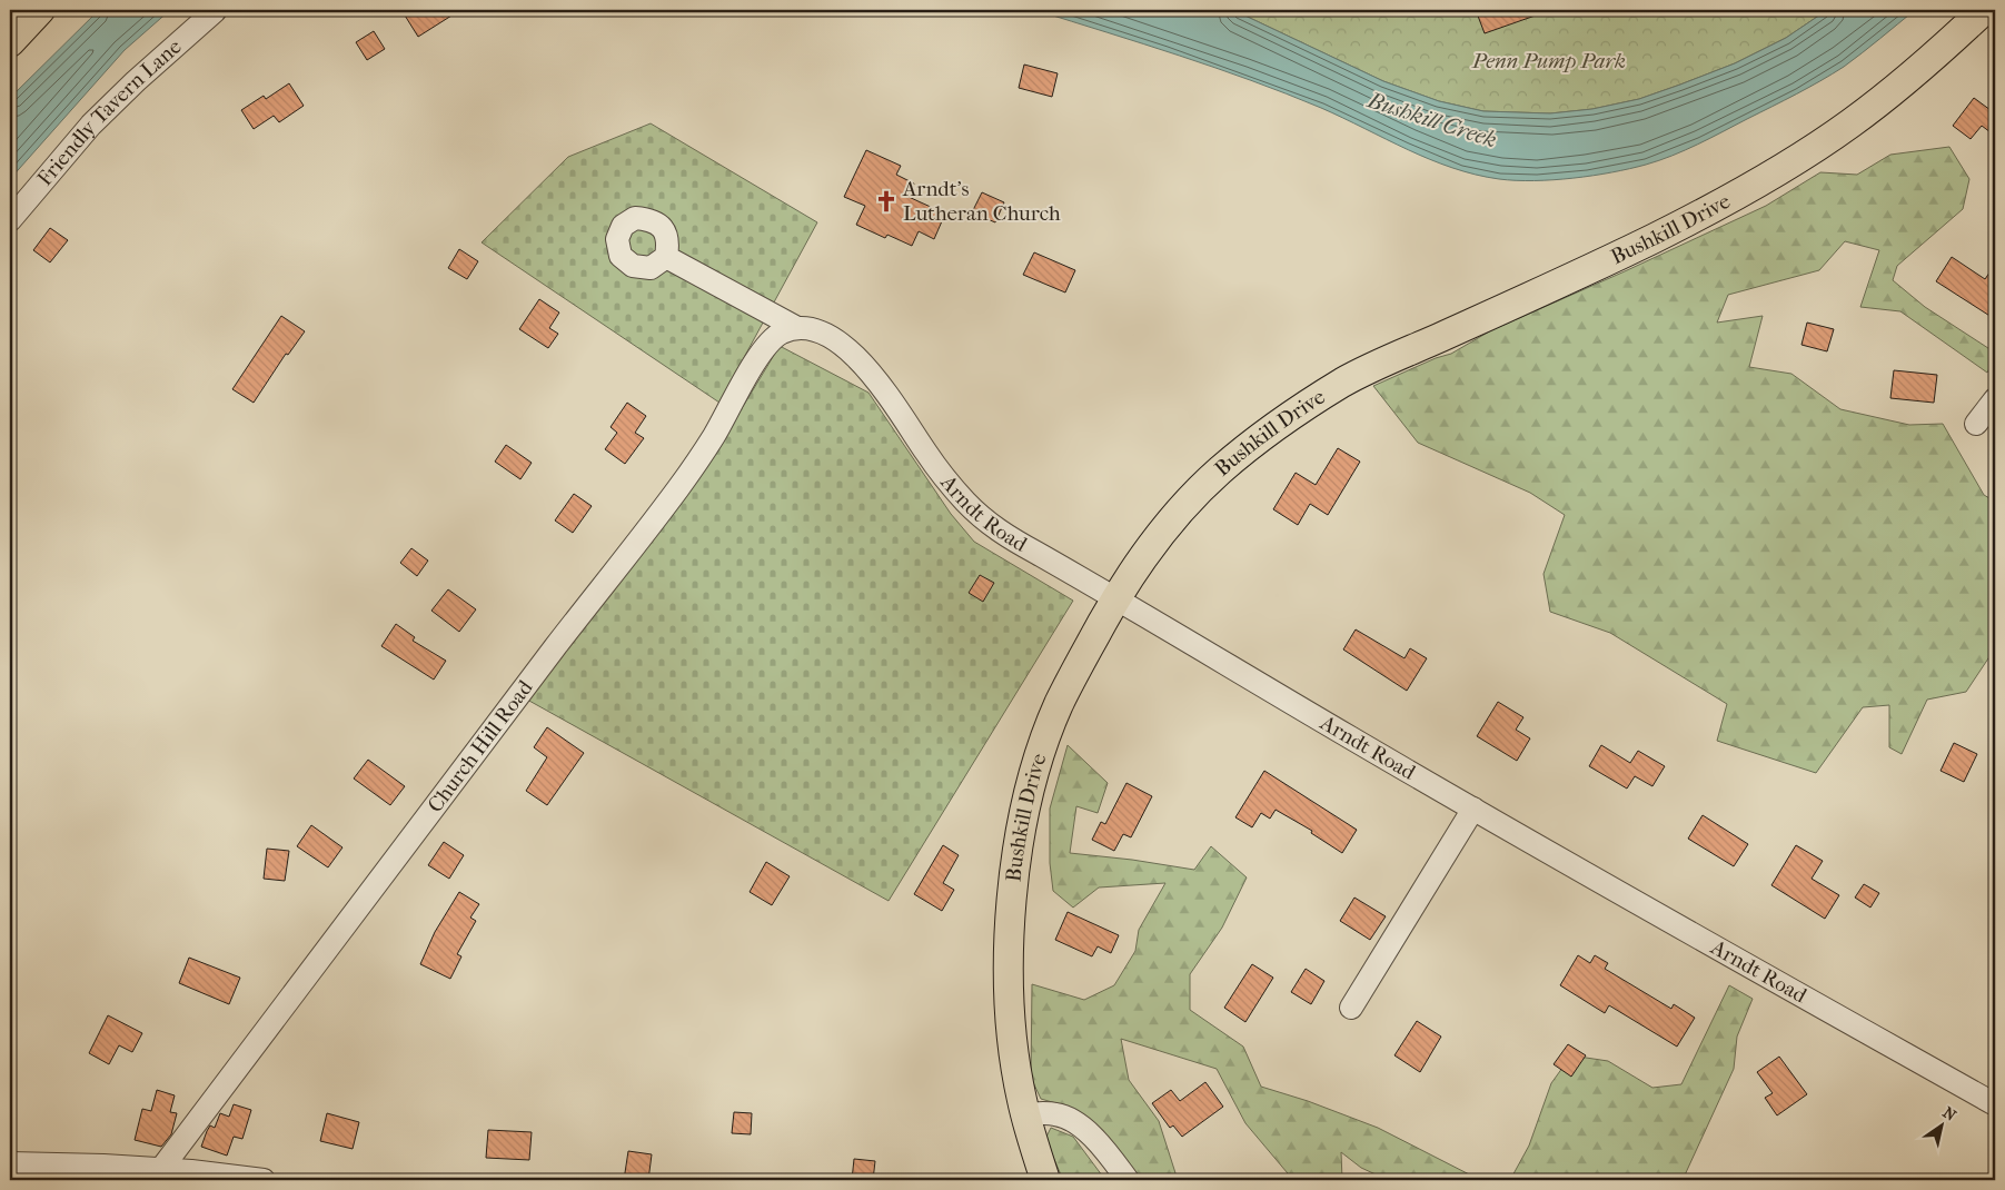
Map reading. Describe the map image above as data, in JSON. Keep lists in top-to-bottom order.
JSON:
{
  "streets": {
    "main road": ["Bushkill Drive"],
    "street": ["Friendly Tavern Lane", "Arndt Road", "Church Hill Road"]
  },
  "crossings": [
    ["Bushkill Drive", "Arndt Road"],
    ["Arndt Road", "Church Hill Road"]
  ],
  "water": ["Bushkill Creek"],
  "parks": ["Penn Pump Park"],
  "places": {
    "church": ["Arndt's Lutheran Church"]
  },
  "north": "top right"
}
